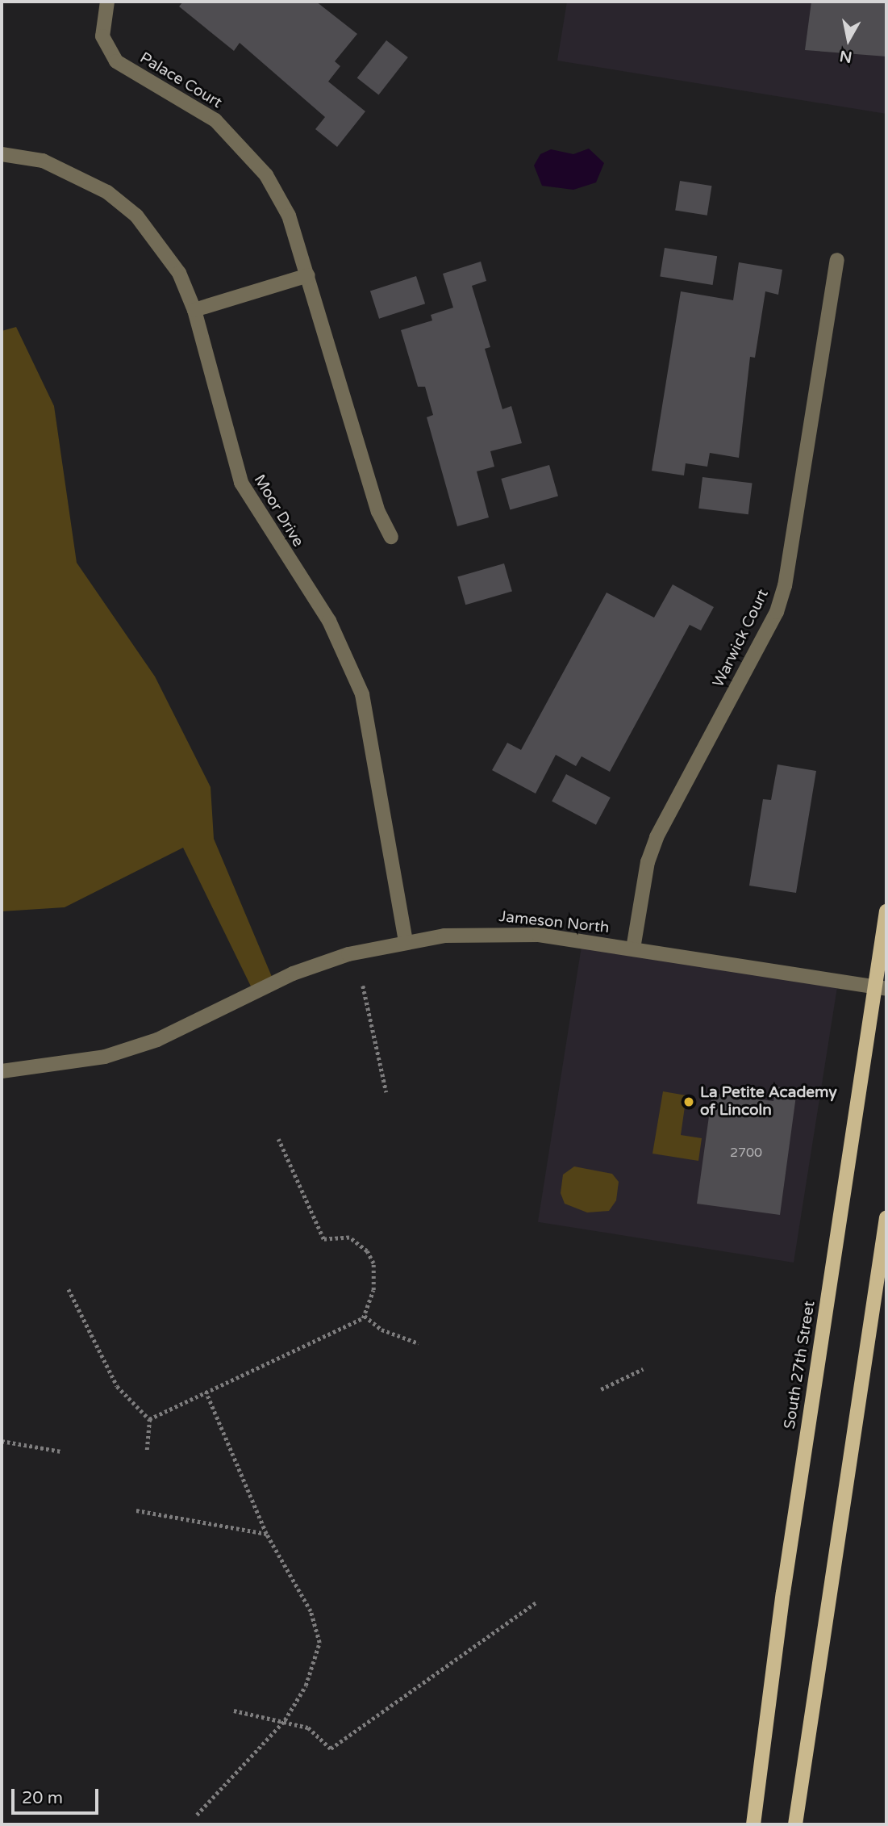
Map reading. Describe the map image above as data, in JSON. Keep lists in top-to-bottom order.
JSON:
{
  "streets": {
    "main road": ["South 27th Street"],
    "street": [
      "Palace Court",
      "Moor Drive",
      "Warwick Court",
      "Jameson North"
    ]
  },
  "crossings": [
    ["Moor Drive", "Jameson North"],
    ["Warwick Court", "Jameson North"],
    ["Jameson North", "South 27th Street"]
  ],
  "places": ["La Petite Academy of Lincoln"],
  "house_numbers": ["2700"],
  "scale_bar": "20 m",
  "north": "bottom"
}
